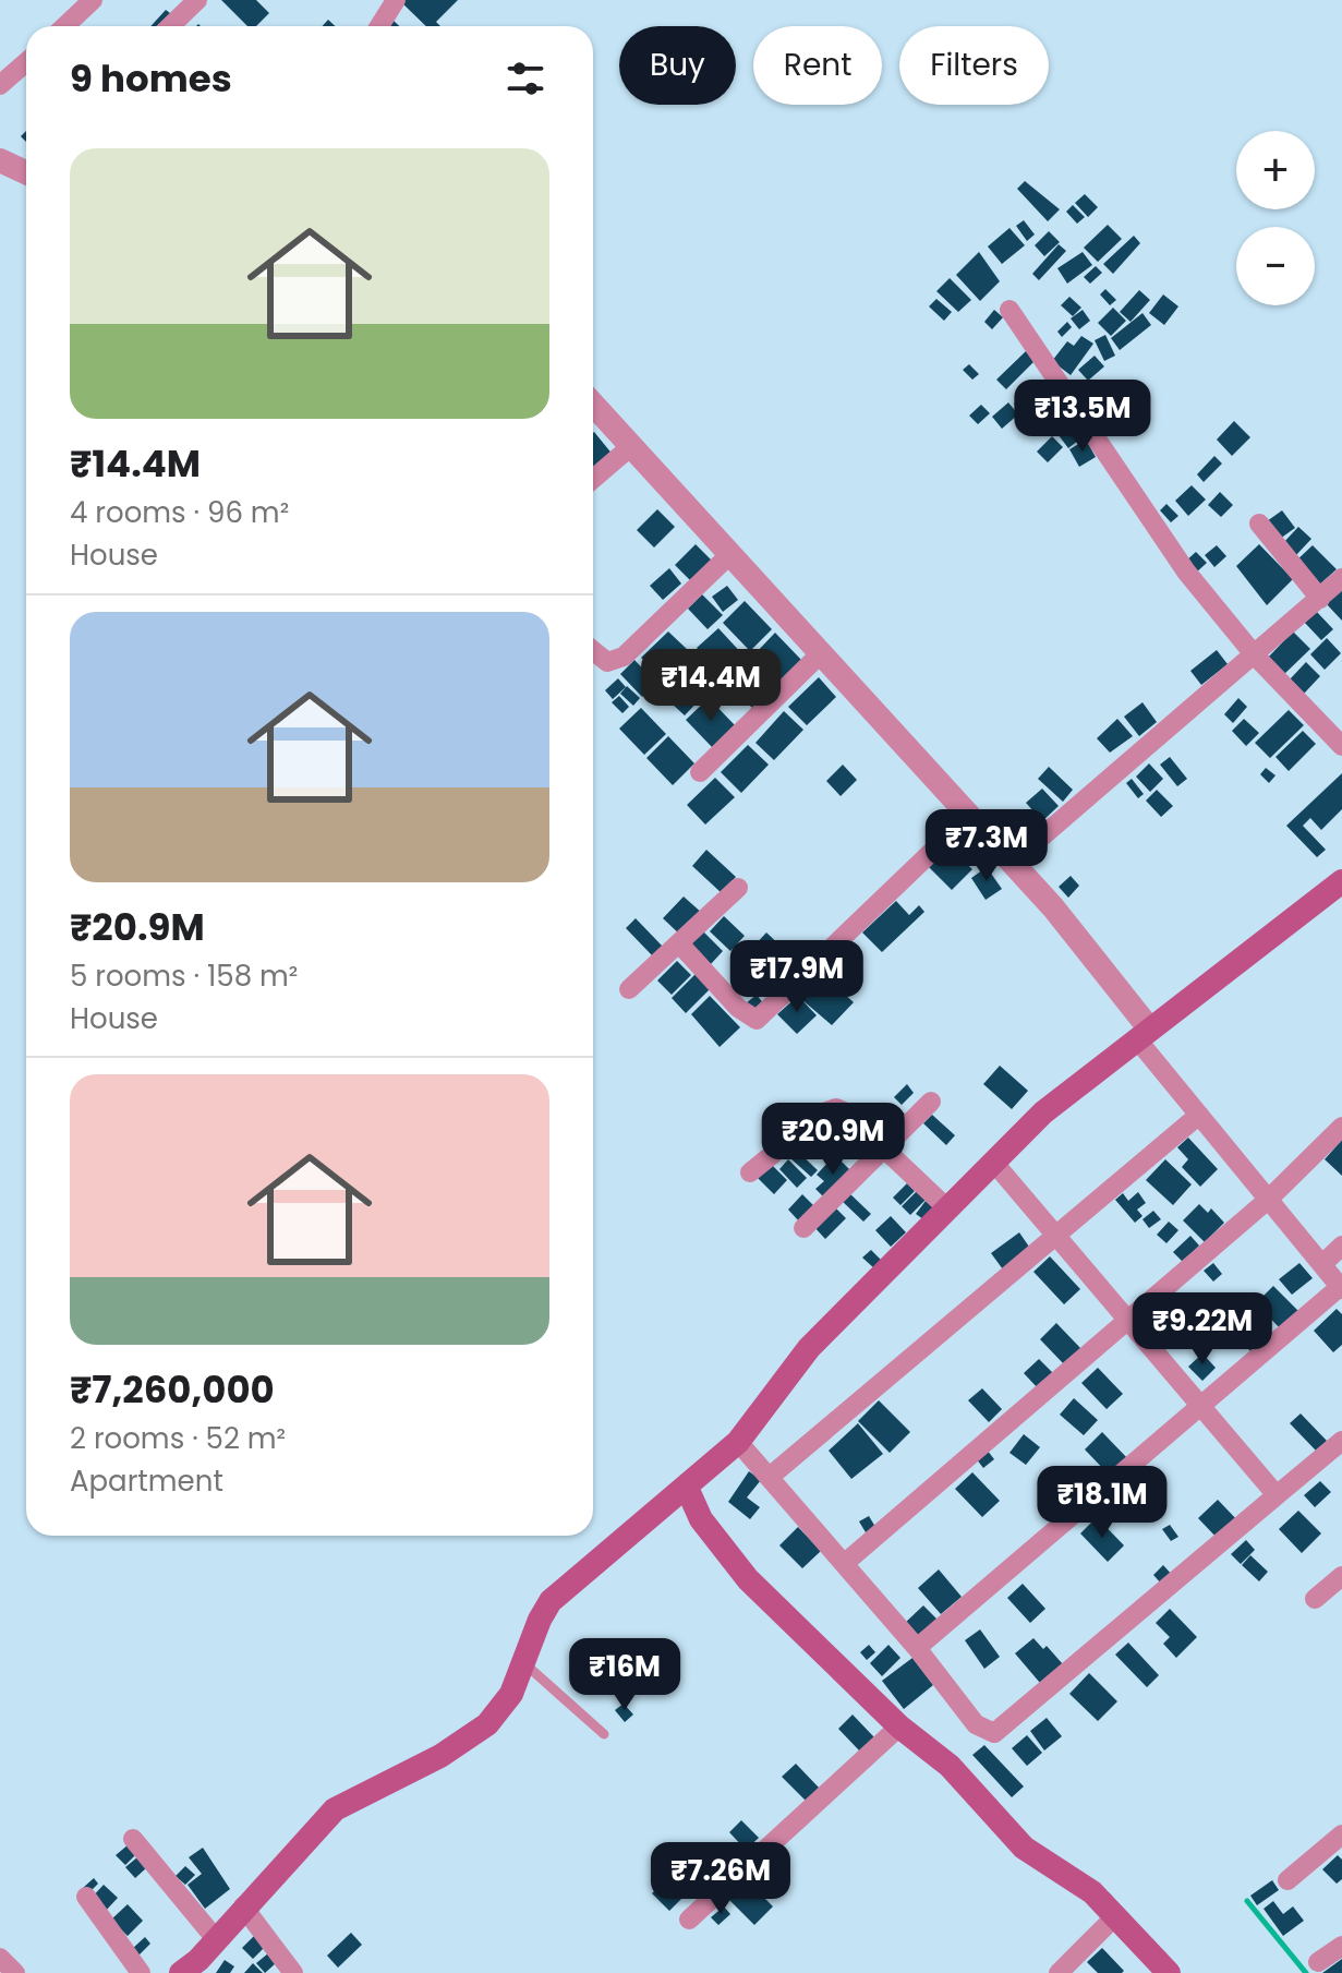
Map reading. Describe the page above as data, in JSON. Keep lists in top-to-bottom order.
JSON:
{
  "page": {
    "chip": ["Buy", "Rent", "Filters"],
    "heading": "9 homes",
    "map_buttons": ["+", "−"],
    "list": [
      {
        "name": "₹14.4M",
        "note": "4 rooms · 96 m² · House"
      },
      {
        "name": "₹20.9M",
        "note": "5 rooms · 158 m² · House"
      },
      {
        "name": "₹7,260,000",
        "note": "2 rooms · 52 m² · Apartment"
      }
    ],
    "price": [
      "₹13.5M",
      "₹14.4M",
      "₹7.3M",
      "₹17.9M",
      "₹20.9M",
      "₹9.22M",
      "₹18.1M",
      "₹16M",
      "₹7.26M"
    ]
  }
}
